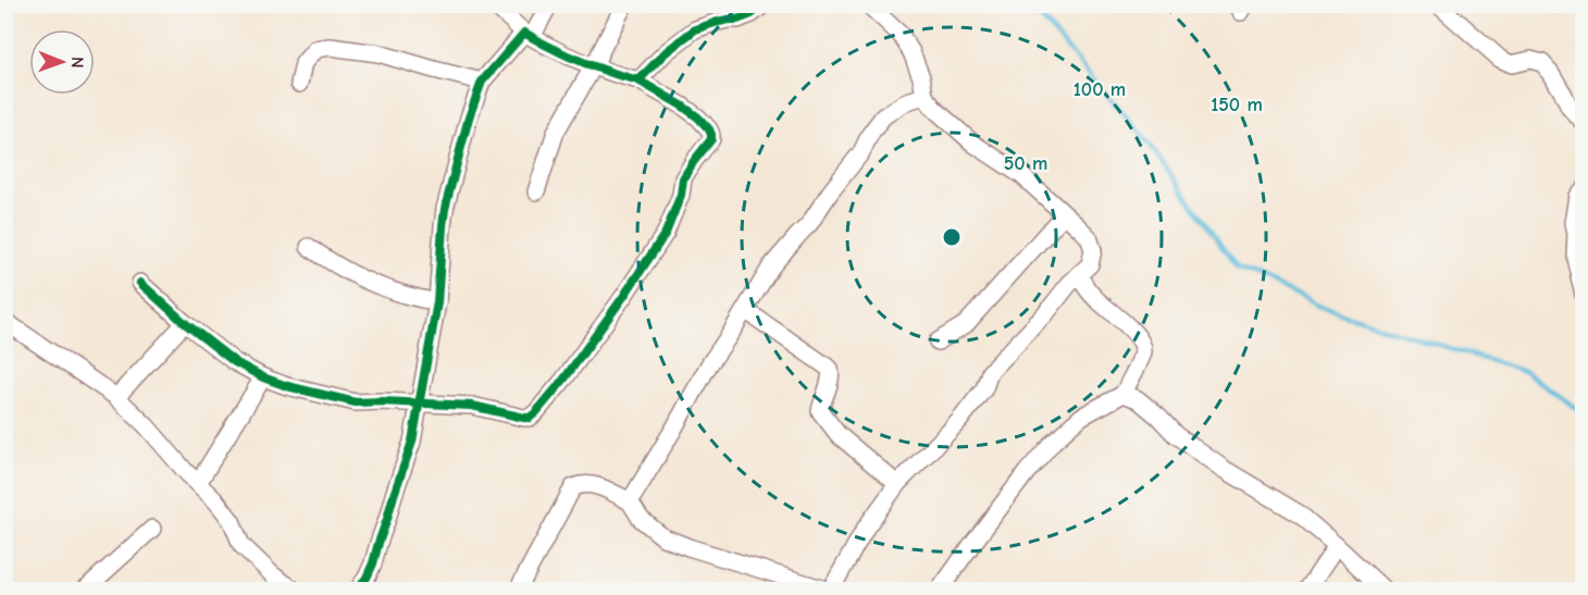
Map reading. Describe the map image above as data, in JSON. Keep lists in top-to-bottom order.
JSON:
{
  "north": "right",
  "rings": ["100 m", "150 m", "50 m"]
}
